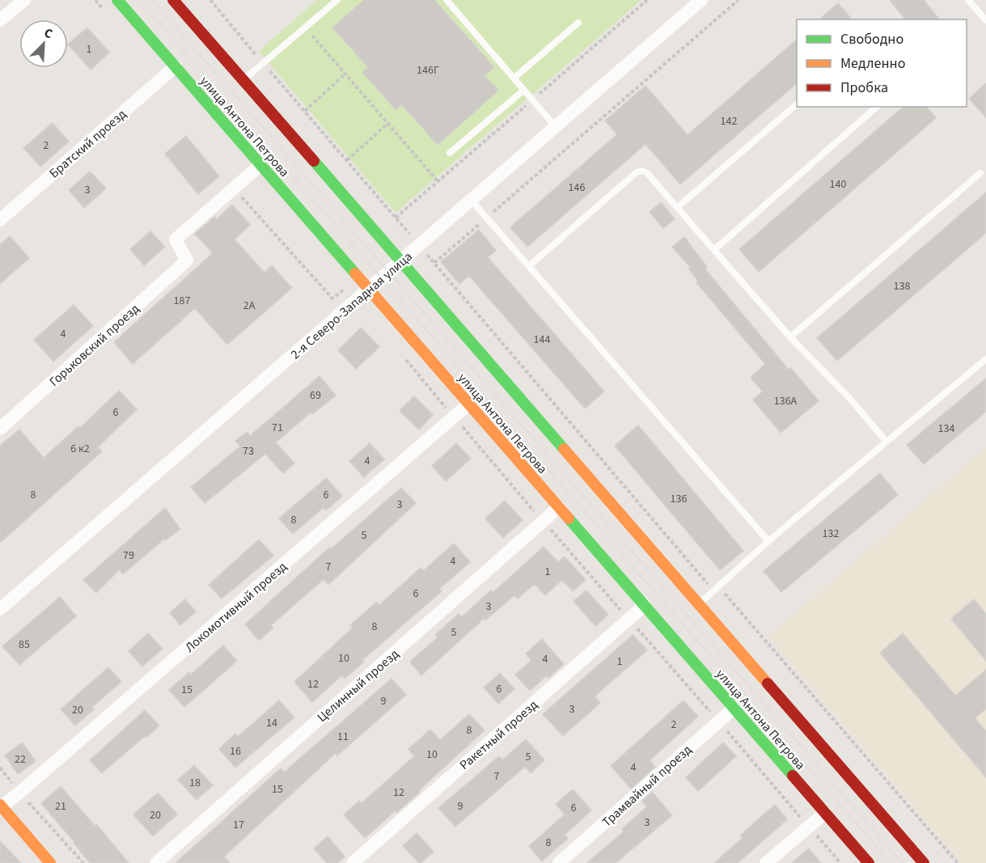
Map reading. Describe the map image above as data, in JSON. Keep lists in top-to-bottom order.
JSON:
{
  "streets": {
    "main road": ["улица Антона Петрова"],
    "street": [
      "Братский проезд",
      "2-я Северо-Западная улица",
      "Горьковский проезд",
      "Локомотивный проезд",
      "Целинный проезд",
      "Ракетный проезд",
      "Трамвайный проезд"
    ]
  },
  "crossings": [
    ["улица Антона Петрова", "Братский проезд"],
    ["улица Антона Петрова", "2-я Северо-Западная улица"],
    ["улица Антона Петрова", "Локомотивный проезд"],
    ["улица Антона Петрова", "Целинный проезд"],
    ["улица Антона Петрова", "Ракетный проезд"],
    ["улица Антона Петрова", "Трамвайный проезд"]
  ],
  "house_numbers": [
    "1",
    "146Г",
    "142",
    "2",
    "140",
    "146",
    "3",
    "138",
    "187",
    "2А",
    "4",
    "144",
    "69",
    "136А",
    "6",
    "71",
    "134",
    "6 к2",
    "73",
    "4",
    "8",
    "6",
    "136",
    "3",
    "8",
    "132",
    "5",
    "79",
    "4",
    "7",
    "1",
    "6",
    "3",
    "8",
    "5",
    "85",
    "10",
    "4",
    "1",
    "12",
    "6",
    "15",
    "9",
    "3",
    "20",
    "14",
    "2",
    "8",
    "11",
    "16",
    "10",
    "5",
    "22",
    "4",
    "7",
    "18",
    "15",
    "12",
    "21",
    "9",
    "6",
    "20",
    "3",
    "17",
    "8"
  ],
  "legend": ["Свободно", "Медленно", "Пробка"],
  "north": "top right"
}
